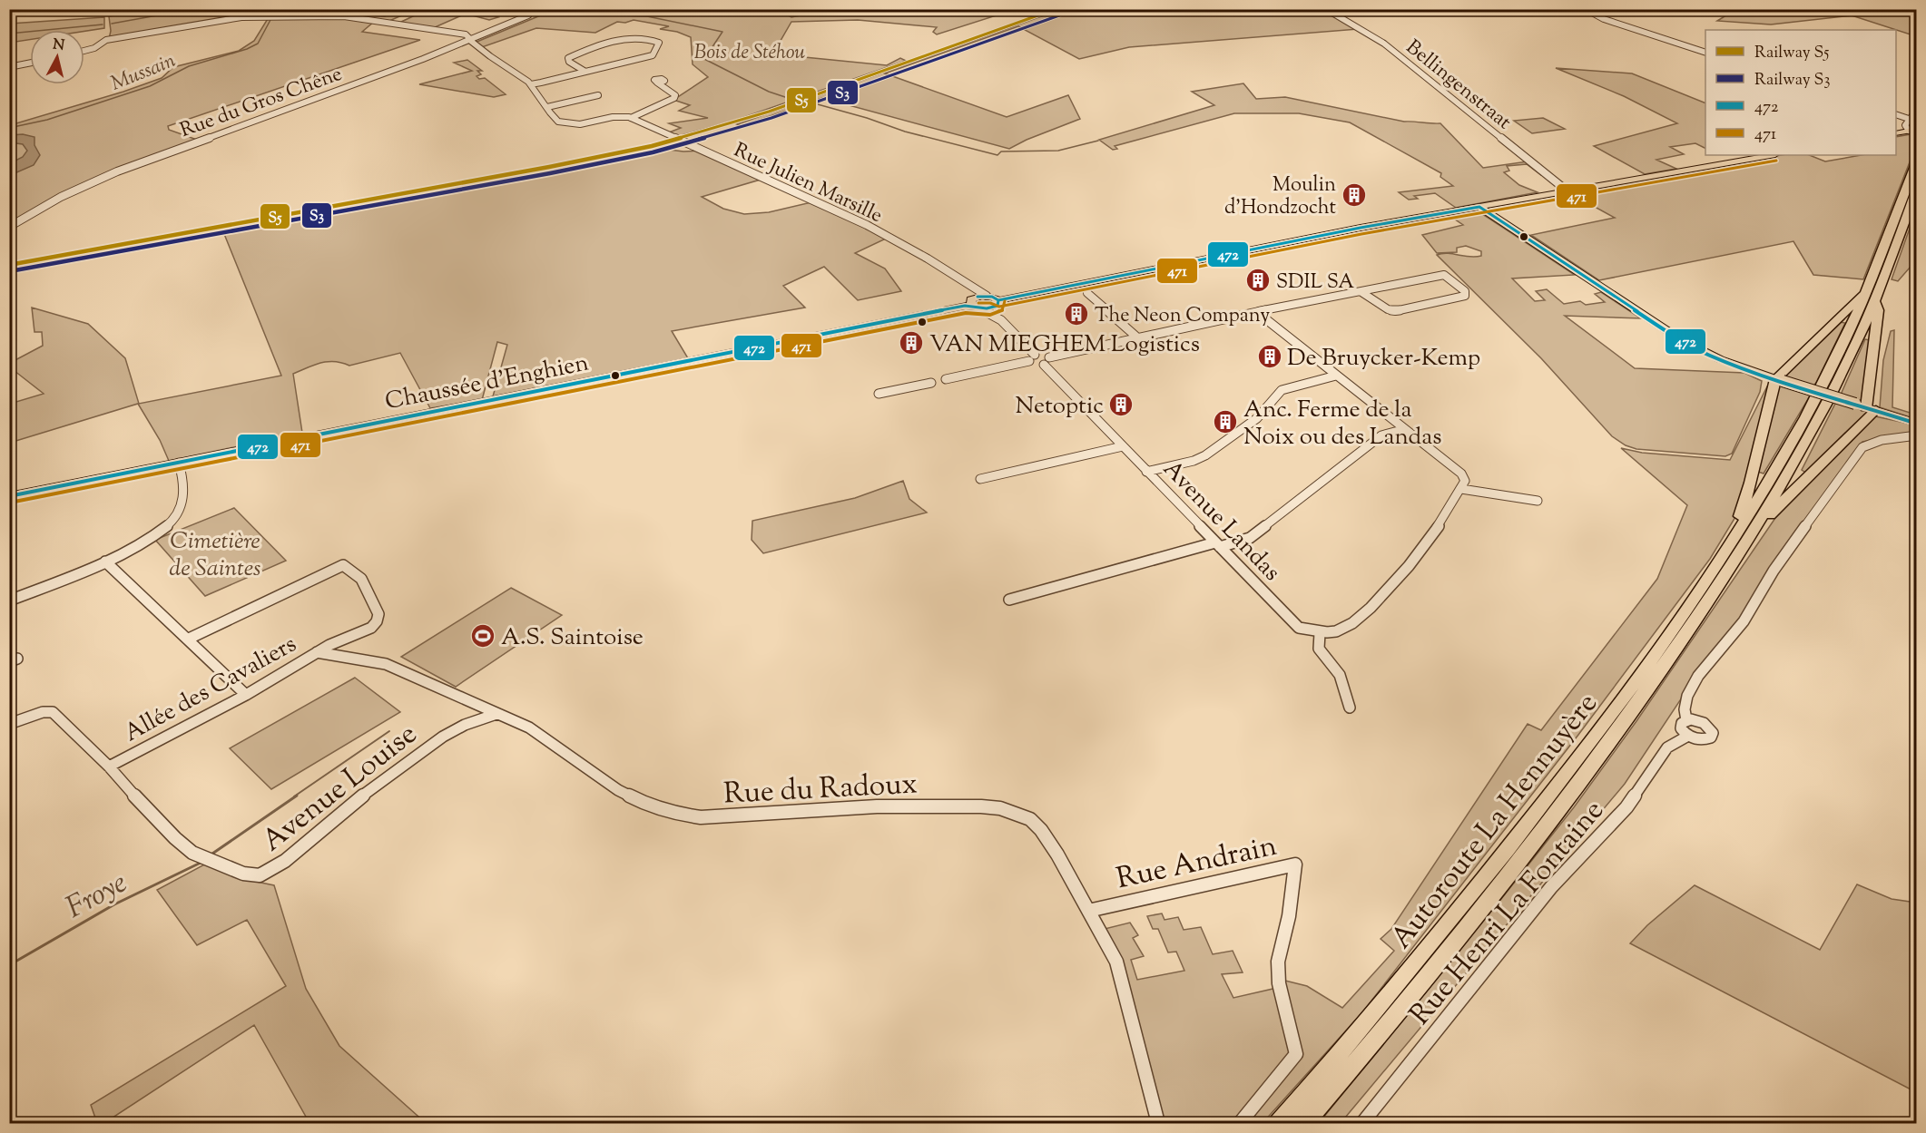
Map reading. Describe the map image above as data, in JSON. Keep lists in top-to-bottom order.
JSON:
{
  "streets": {
    "highway": ["Autoroute La Hennuyère"],
    "main road": ["Chaussée d'Enghien"],
    "street": [
      "Bellingenstraat",
      "Rue du Gros Chêne",
      "Rue Julien Marsille",
      "Avenue Landas",
      "Allée des Cavaliers",
      "Avenue Louise",
      "Rue du Radoux",
      "Rue Andrain",
      "Rue Henri La Fontaine"
    ]
  },
  "crossings": [
    ["Bellingenstraat", "Chaussée d'Enghien"],
    ["Rue du Gros Chêne", "Rue Julien Marsille"],
    ["Rue Julien Marsille", "Chaussée d'Enghien"],
    ["Allée des Cavaliers", "Avenue Louise"],
    ["Allée des Cavaliers", "Rue du Radoux"],
    ["Avenue Louise", "Rue du Radoux"],
    ["Rue du Radoux", "Rue Andrain"]
  ],
  "water": ["Mussain", "Froye"],
  "parks": ["Bois de Stéhou", "Cimetière de Saintes"],
  "places": {
    "building": [
      "Moulin d'Hondzocht",
      "SDIL SA",
      "The Neon Company",
      "VAN MIEGHEM Logistics",
      "De Bruycker-Kemp",
      "Netoptic",
      "Anc. Ferme de la Noix ou des Landas"
    ],
    "sports": ["A.S. Saintoise"]
  },
  "lines": [
    "rail line S5",
    "rail line S3",
    "transit line 471",
    "transit line 472"
  ],
  "legend": [
    "Railway S5",
    "Railway S3",
    "472",
    "471"
  ],
  "north": "top"
}
